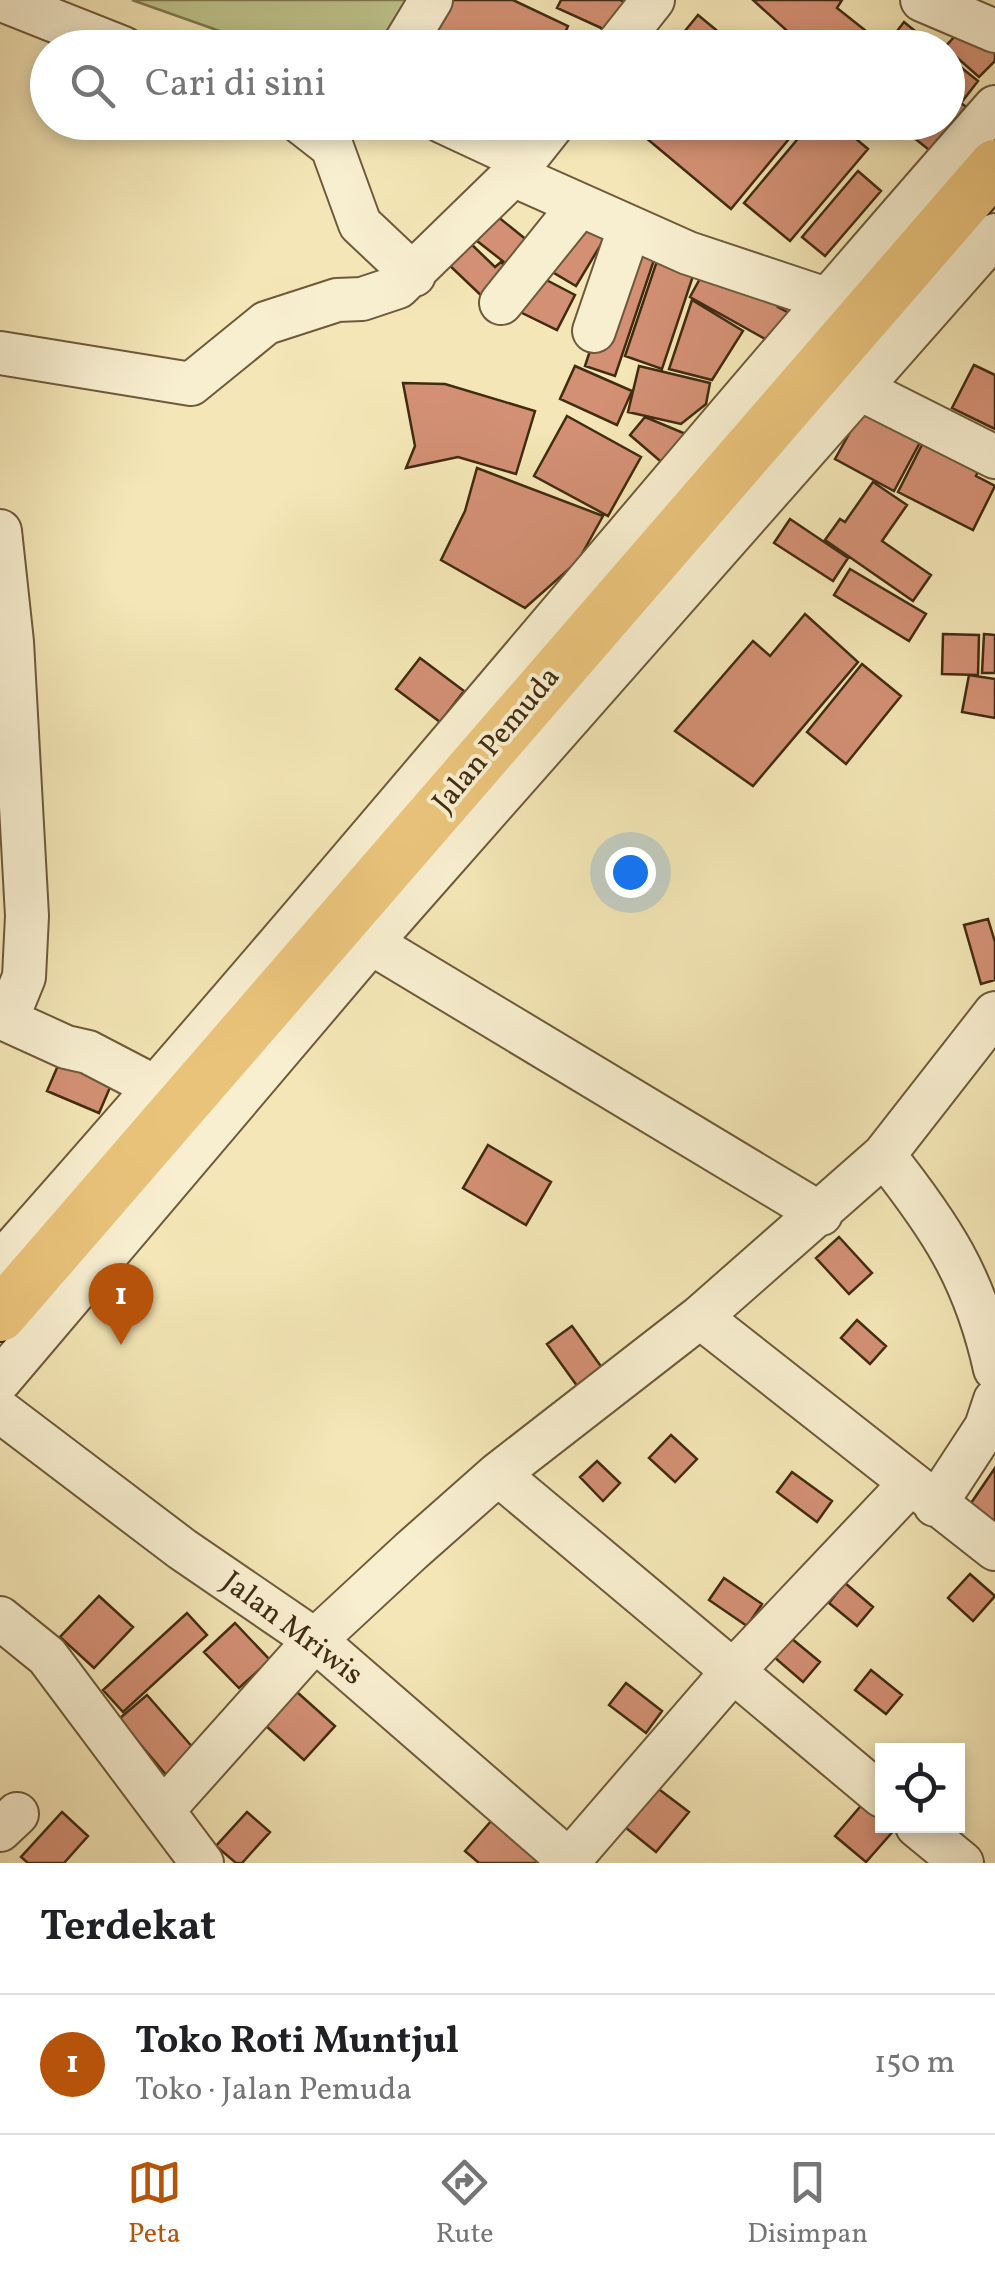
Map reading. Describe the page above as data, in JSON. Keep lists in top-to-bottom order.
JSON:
{
  "streets": {
    "main road": ["Jalan Pemuda"],
    "street": ["Jalan Mriwis"]
  },
  "page": {
    "search": "Cari di sini",
    "pins": "1",
    "heading": "Terdekat",
    "list": [
      {
        "mark": "1",
        "name": "Toko Roti Muntjul",
        "note": "Toko · Jalan Pemuda",
        "value": "150 m"
      }
    ],
    "nav": ["Peta", "Rute", "Disimpan"]
  }
}
